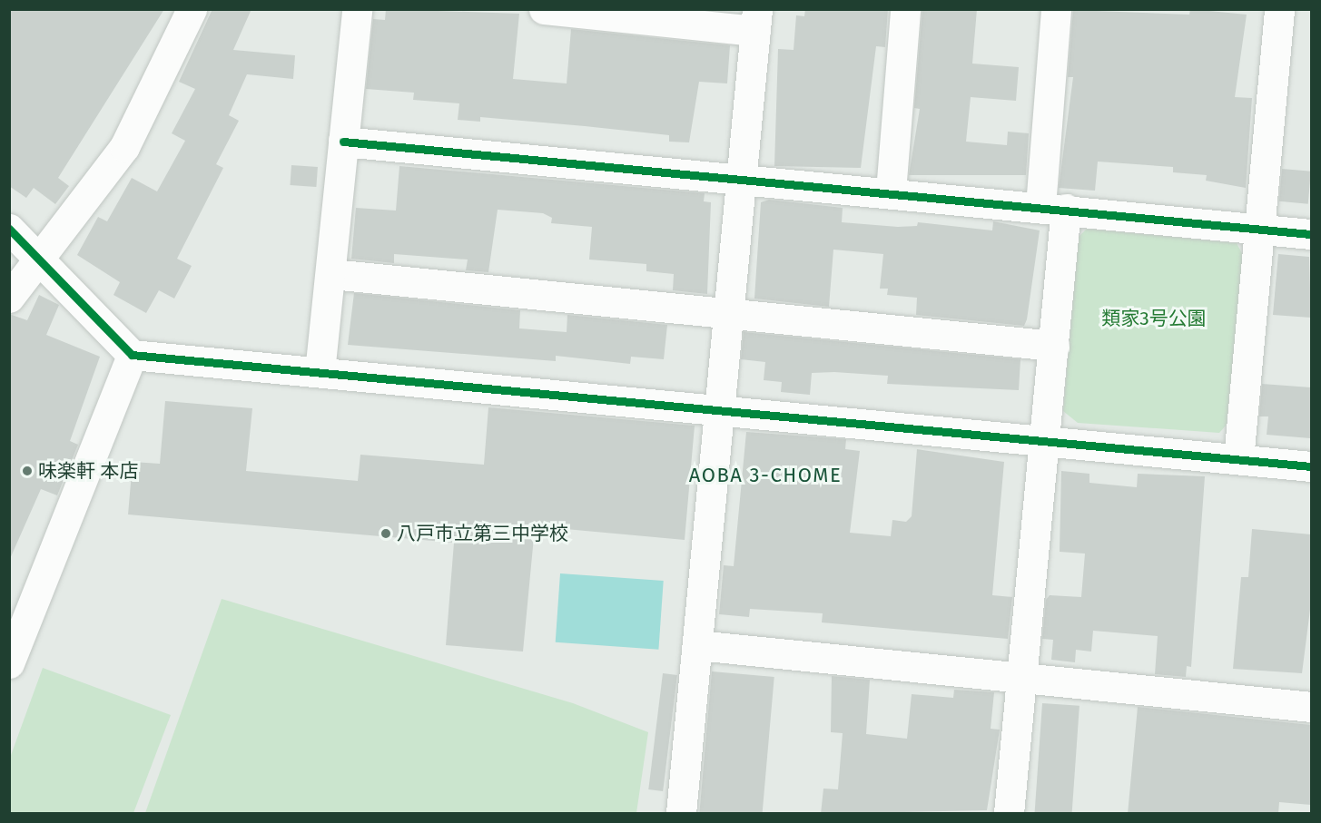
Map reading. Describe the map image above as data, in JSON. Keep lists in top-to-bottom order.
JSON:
{
  "districts": ["AOBA 3-CHOME"],
  "parks": ["類家3号公園"],
  "places": ["味楽軒 本店", "八戸市立第三中学校"]
}
